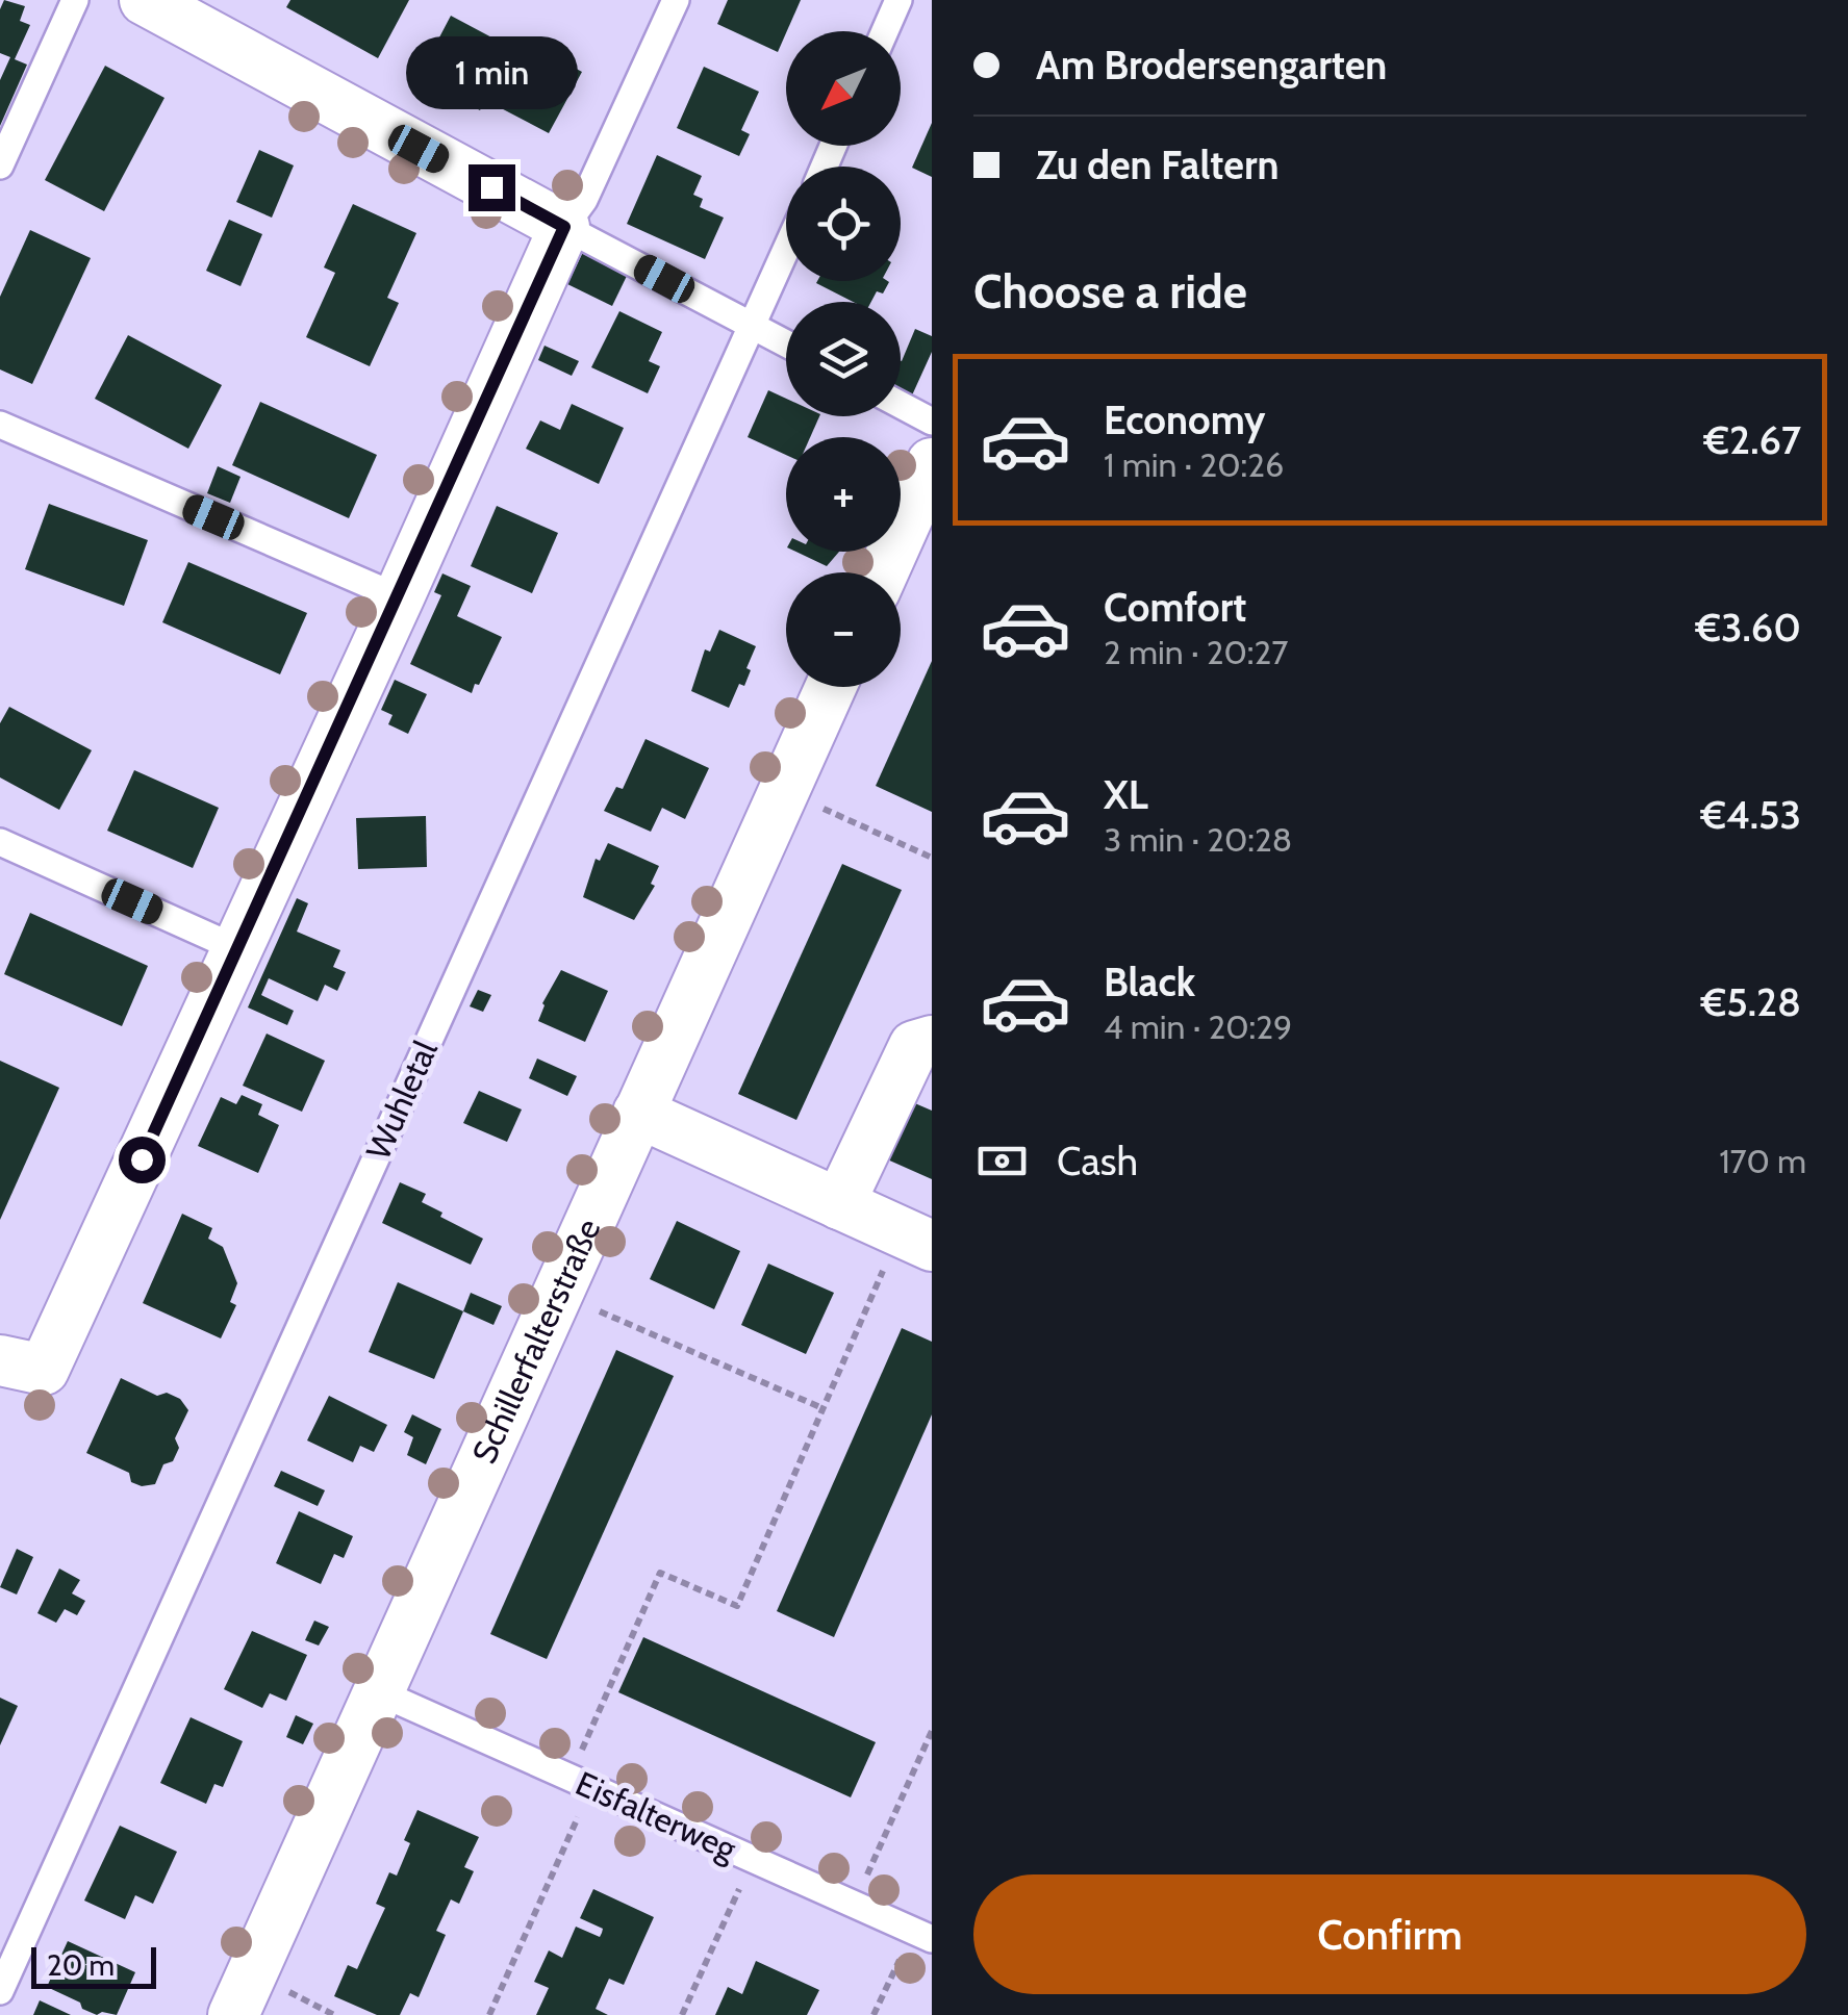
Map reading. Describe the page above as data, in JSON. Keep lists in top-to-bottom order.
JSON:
{
  "streets": {
    "street": ["Schillerfalterstraße"],
    "lane": ["Wuhletal", "Eisfalterweg"]
  },
  "crossings": [
    ["Schillerfalterstraße", "Eisfalterweg"]
  ],
  "scale_bar": "20 m",
  "north": "bottom left",
  "page": {
    "banner": ["Am Brodersengarten", "Zu den Faltern"],
    "map_buttons": ["+", "−"],
    "bubble": "1 min",
    "heading": "Choose a ride",
    "list": [
      {
        "name": "Economy",
        "note": "1 min · 20:26",
        "value": "€2.67"
      },
      {
        "name": "Comfort",
        "note": "2 min · 20:27",
        "value": "€3.60"
      },
      {
        "name": "XL",
        "note": "3 min · 20:28",
        "value": "€4.53"
      },
      {
        "name": "Black",
        "note": "4 min · 20:29",
        "value": "€5.28"
      }
    ],
    "pay": ["Cash", "170 m"],
    "buttons": "Confirm",
    "scale": "20 m"
  }
}
